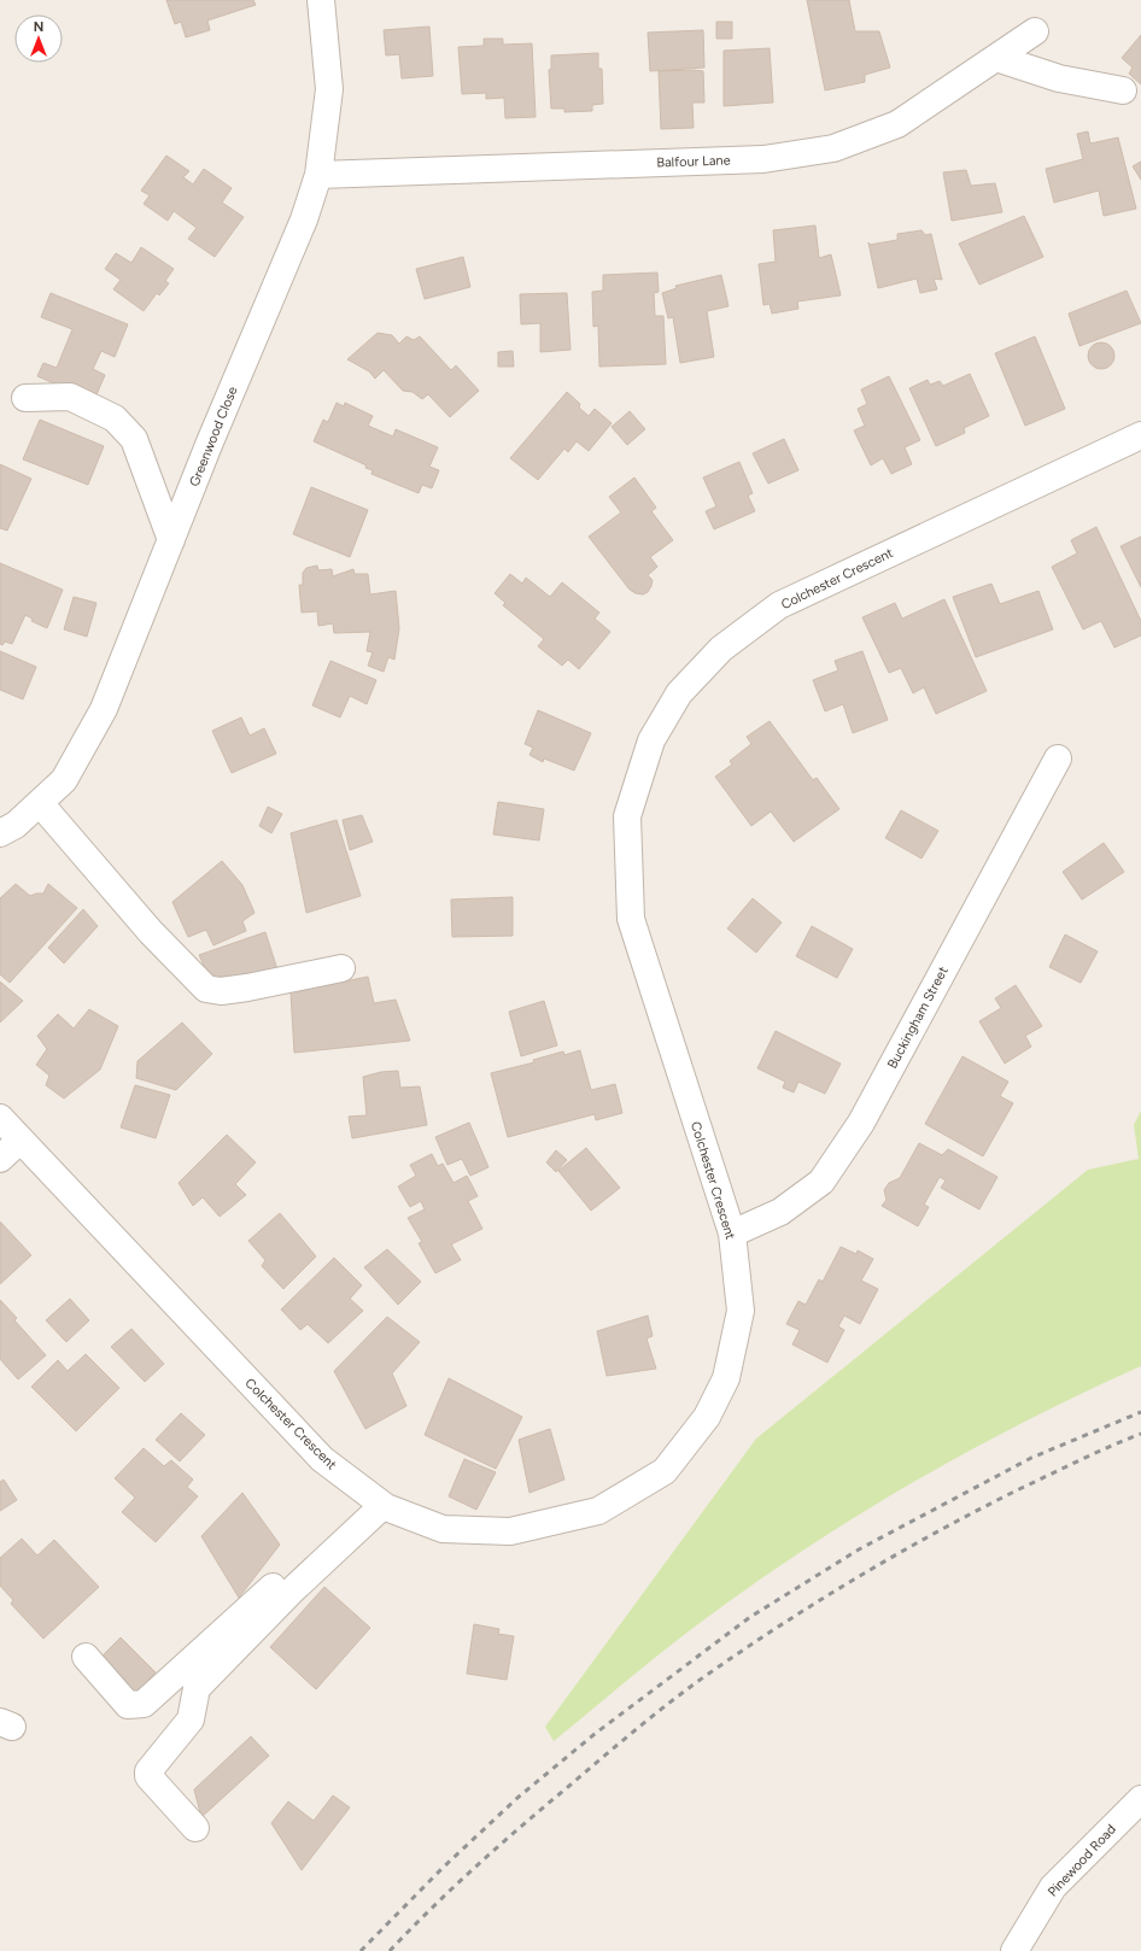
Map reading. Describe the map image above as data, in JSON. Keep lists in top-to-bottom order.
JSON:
{
  "streets": {
    "street": [
      "Balfour Lane",
      "Greenwood Close",
      "Colchester Crescent",
      "Buckingham Street",
      "Pinewood Road"
    ]
  },
  "crossings": [
    ["Balfour Lane", "Greenwood Close"],
    ["Colchester Crescent", "Buckingham Street"]
  ],
  "north": "top"
}
